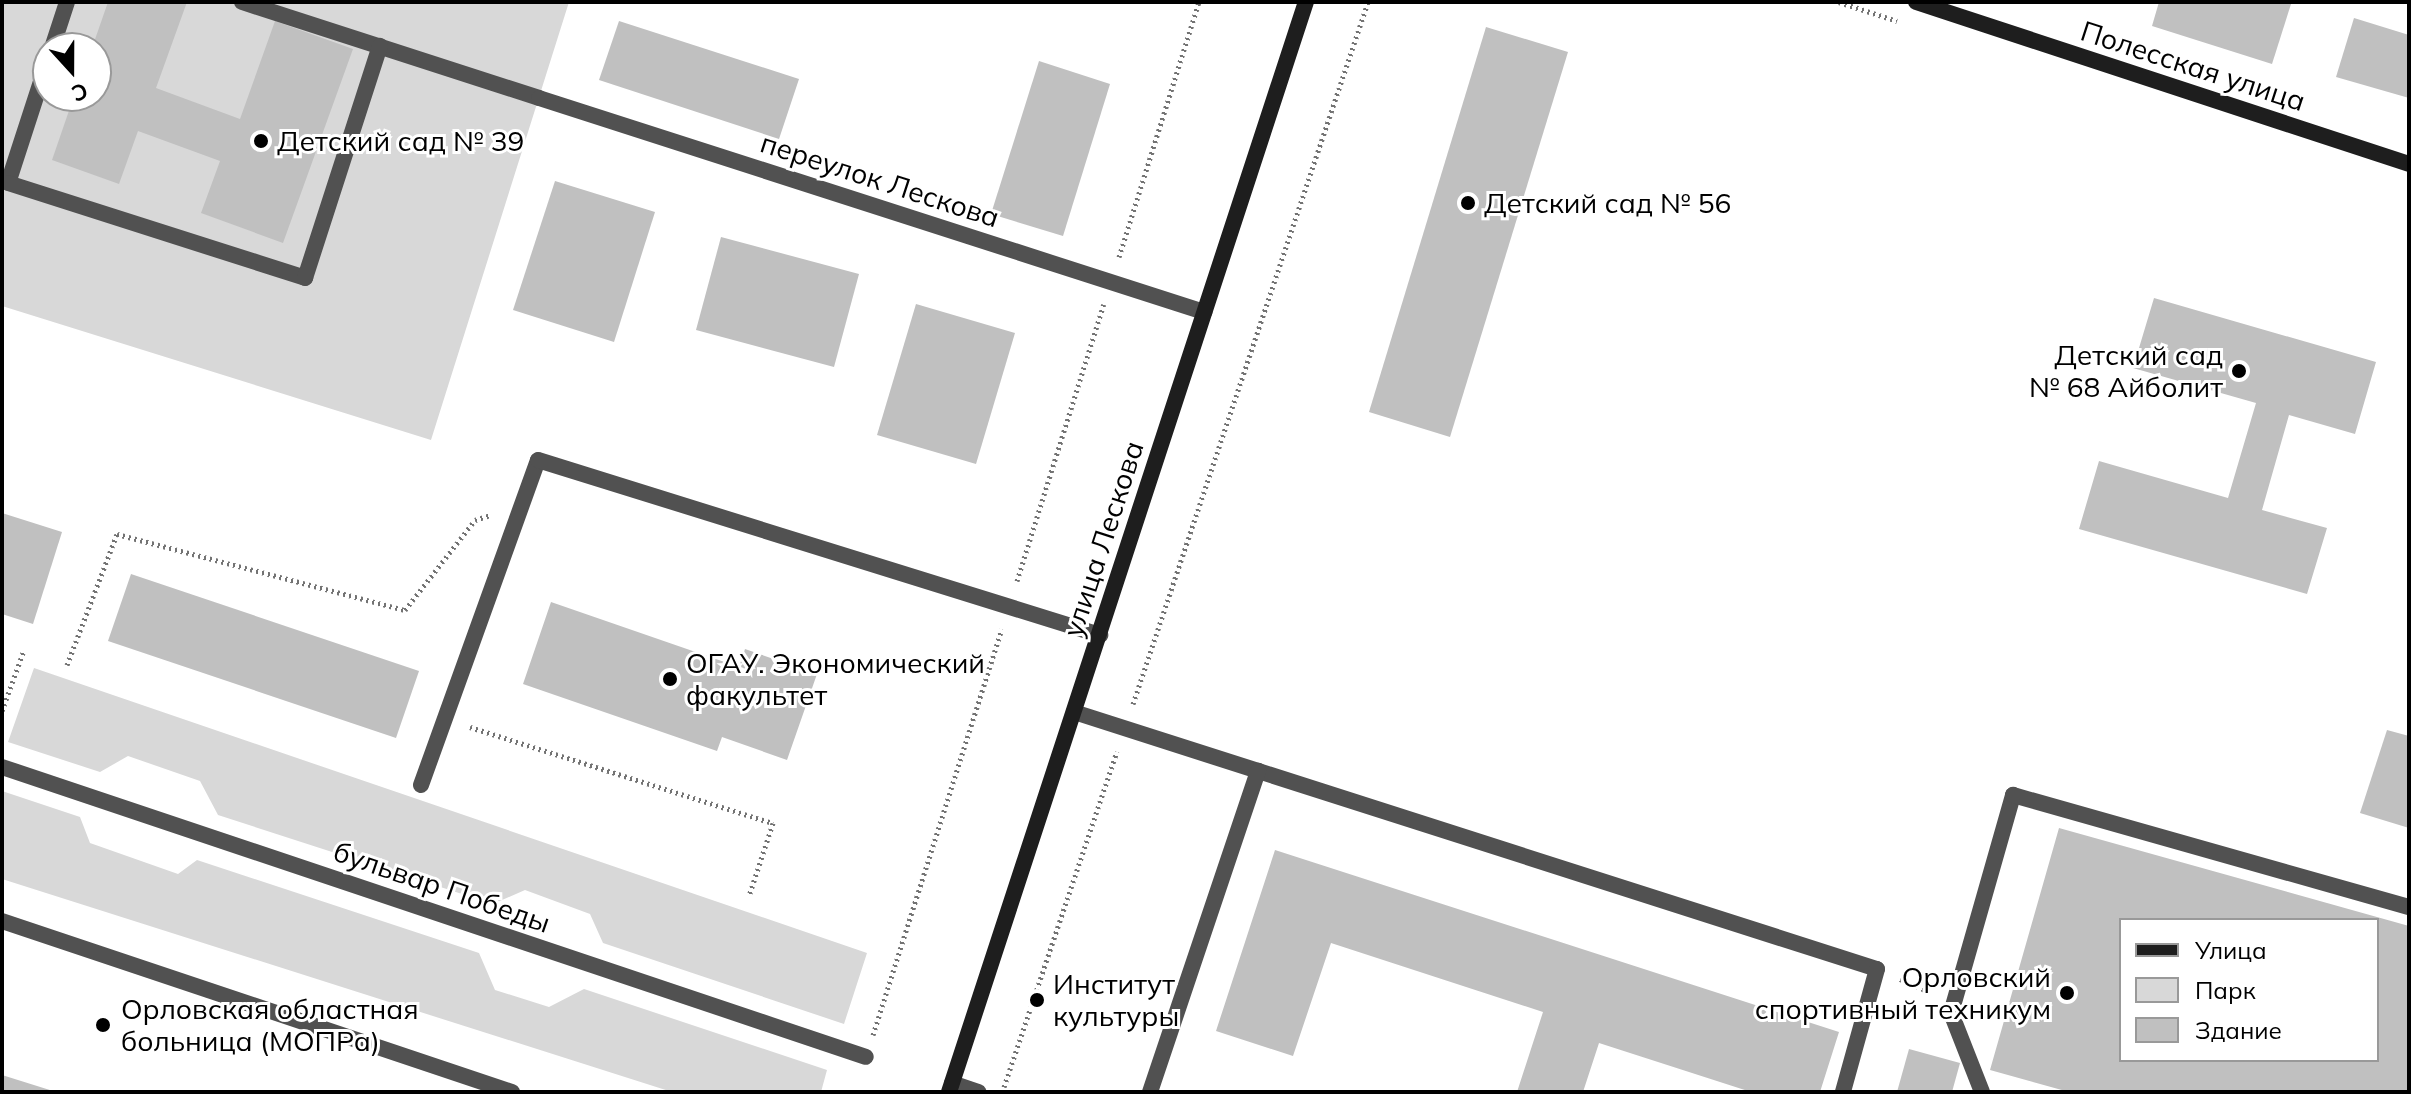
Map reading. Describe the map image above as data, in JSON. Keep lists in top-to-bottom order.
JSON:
{
  "streets": {
    "main road": ["Полесская улица", "улица Лескова"],
    "street": ["переулок Лескова", "бульвар Победы"]
  },
  "crossings": [
    ["переулок Лескова", "улица Лескова"]
  ],
  "places": [
    "Детский сад № 39",
    "Детский сад № 56",
    "Детский сад № 68 Айболит",
    "ОГАУ. Экономический факультет",
    "Орловский спортивный техникум",
    "Институт культуры",
    "Орловская областная больница (МОПРа)"
  ],
  "legend": ["Улица", "Парк", "Здание"],
  "north": "bottom"
}
